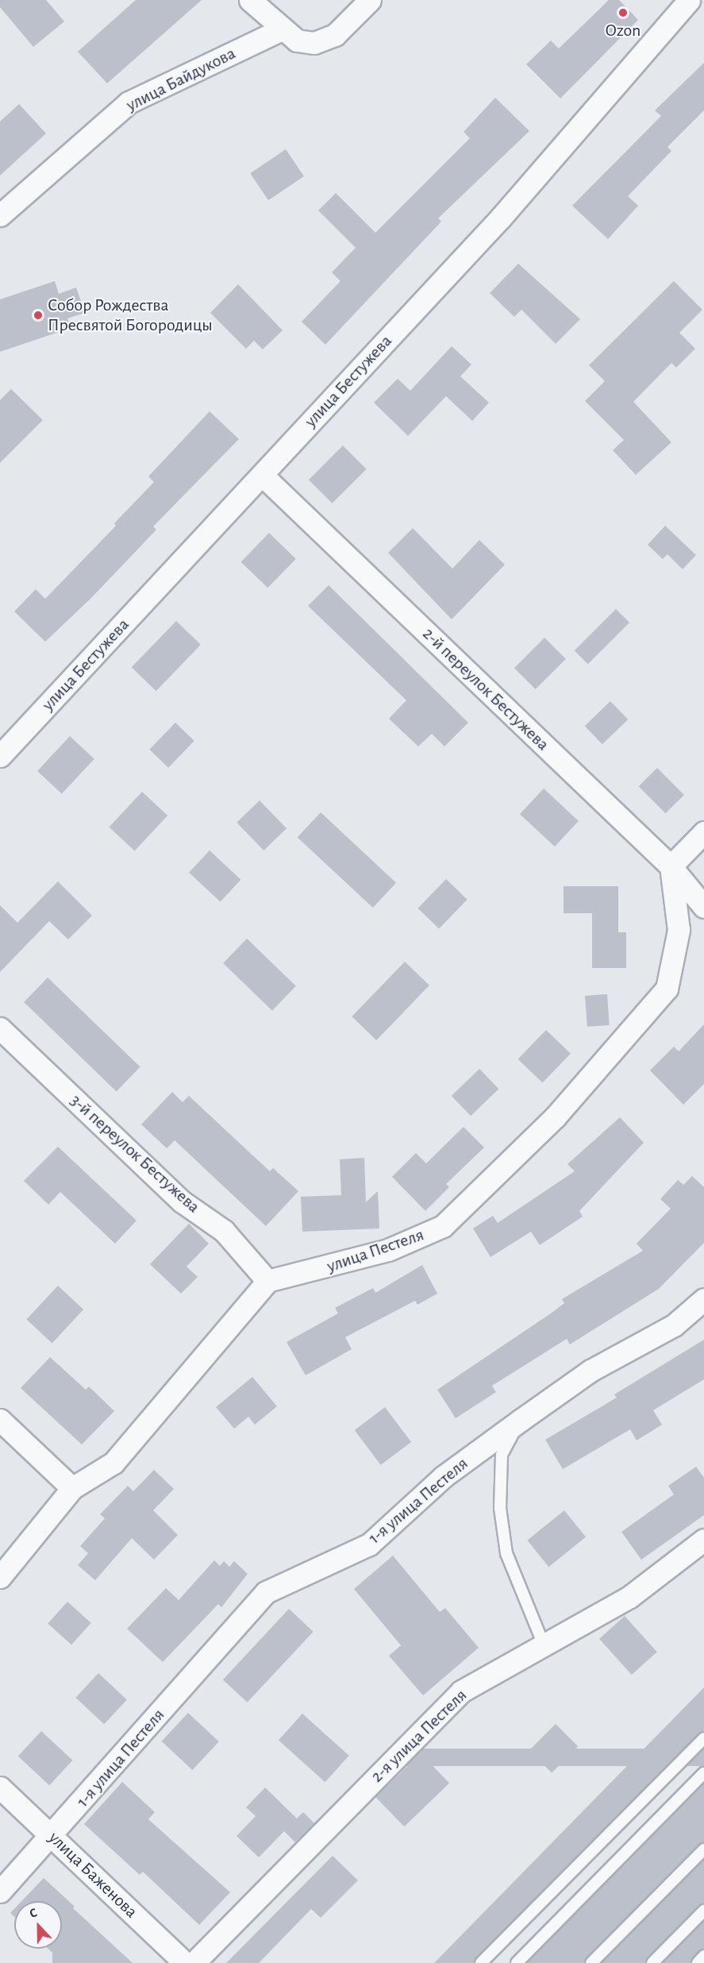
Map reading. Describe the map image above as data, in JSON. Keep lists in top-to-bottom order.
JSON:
{
  "streets": {
    "street": [
      "улица Байдукова",
      "улица Бестужева",
      "2-й переулок Бестужева",
      "3-й переулок Бестужева",
      "улица Пестеля",
      "1-я улица Пестеля",
      "2-я улица Пестеля",
      "улица Баженова"
    ]
  },
  "crossings": [
    ["улица Бестужева", "2-й переулок Бестужева"],
    ["2-й переулок Бестужева", "улица Пестеля"],
    ["3-й переулок Бестужева", "улица Пестеля"],
    ["1-я улица Пестеля", "улица Баженова"]
  ],
  "places": ["Ozon", "Собор Рождества Пресвятой Богородицы"],
  "north": "top"
}
